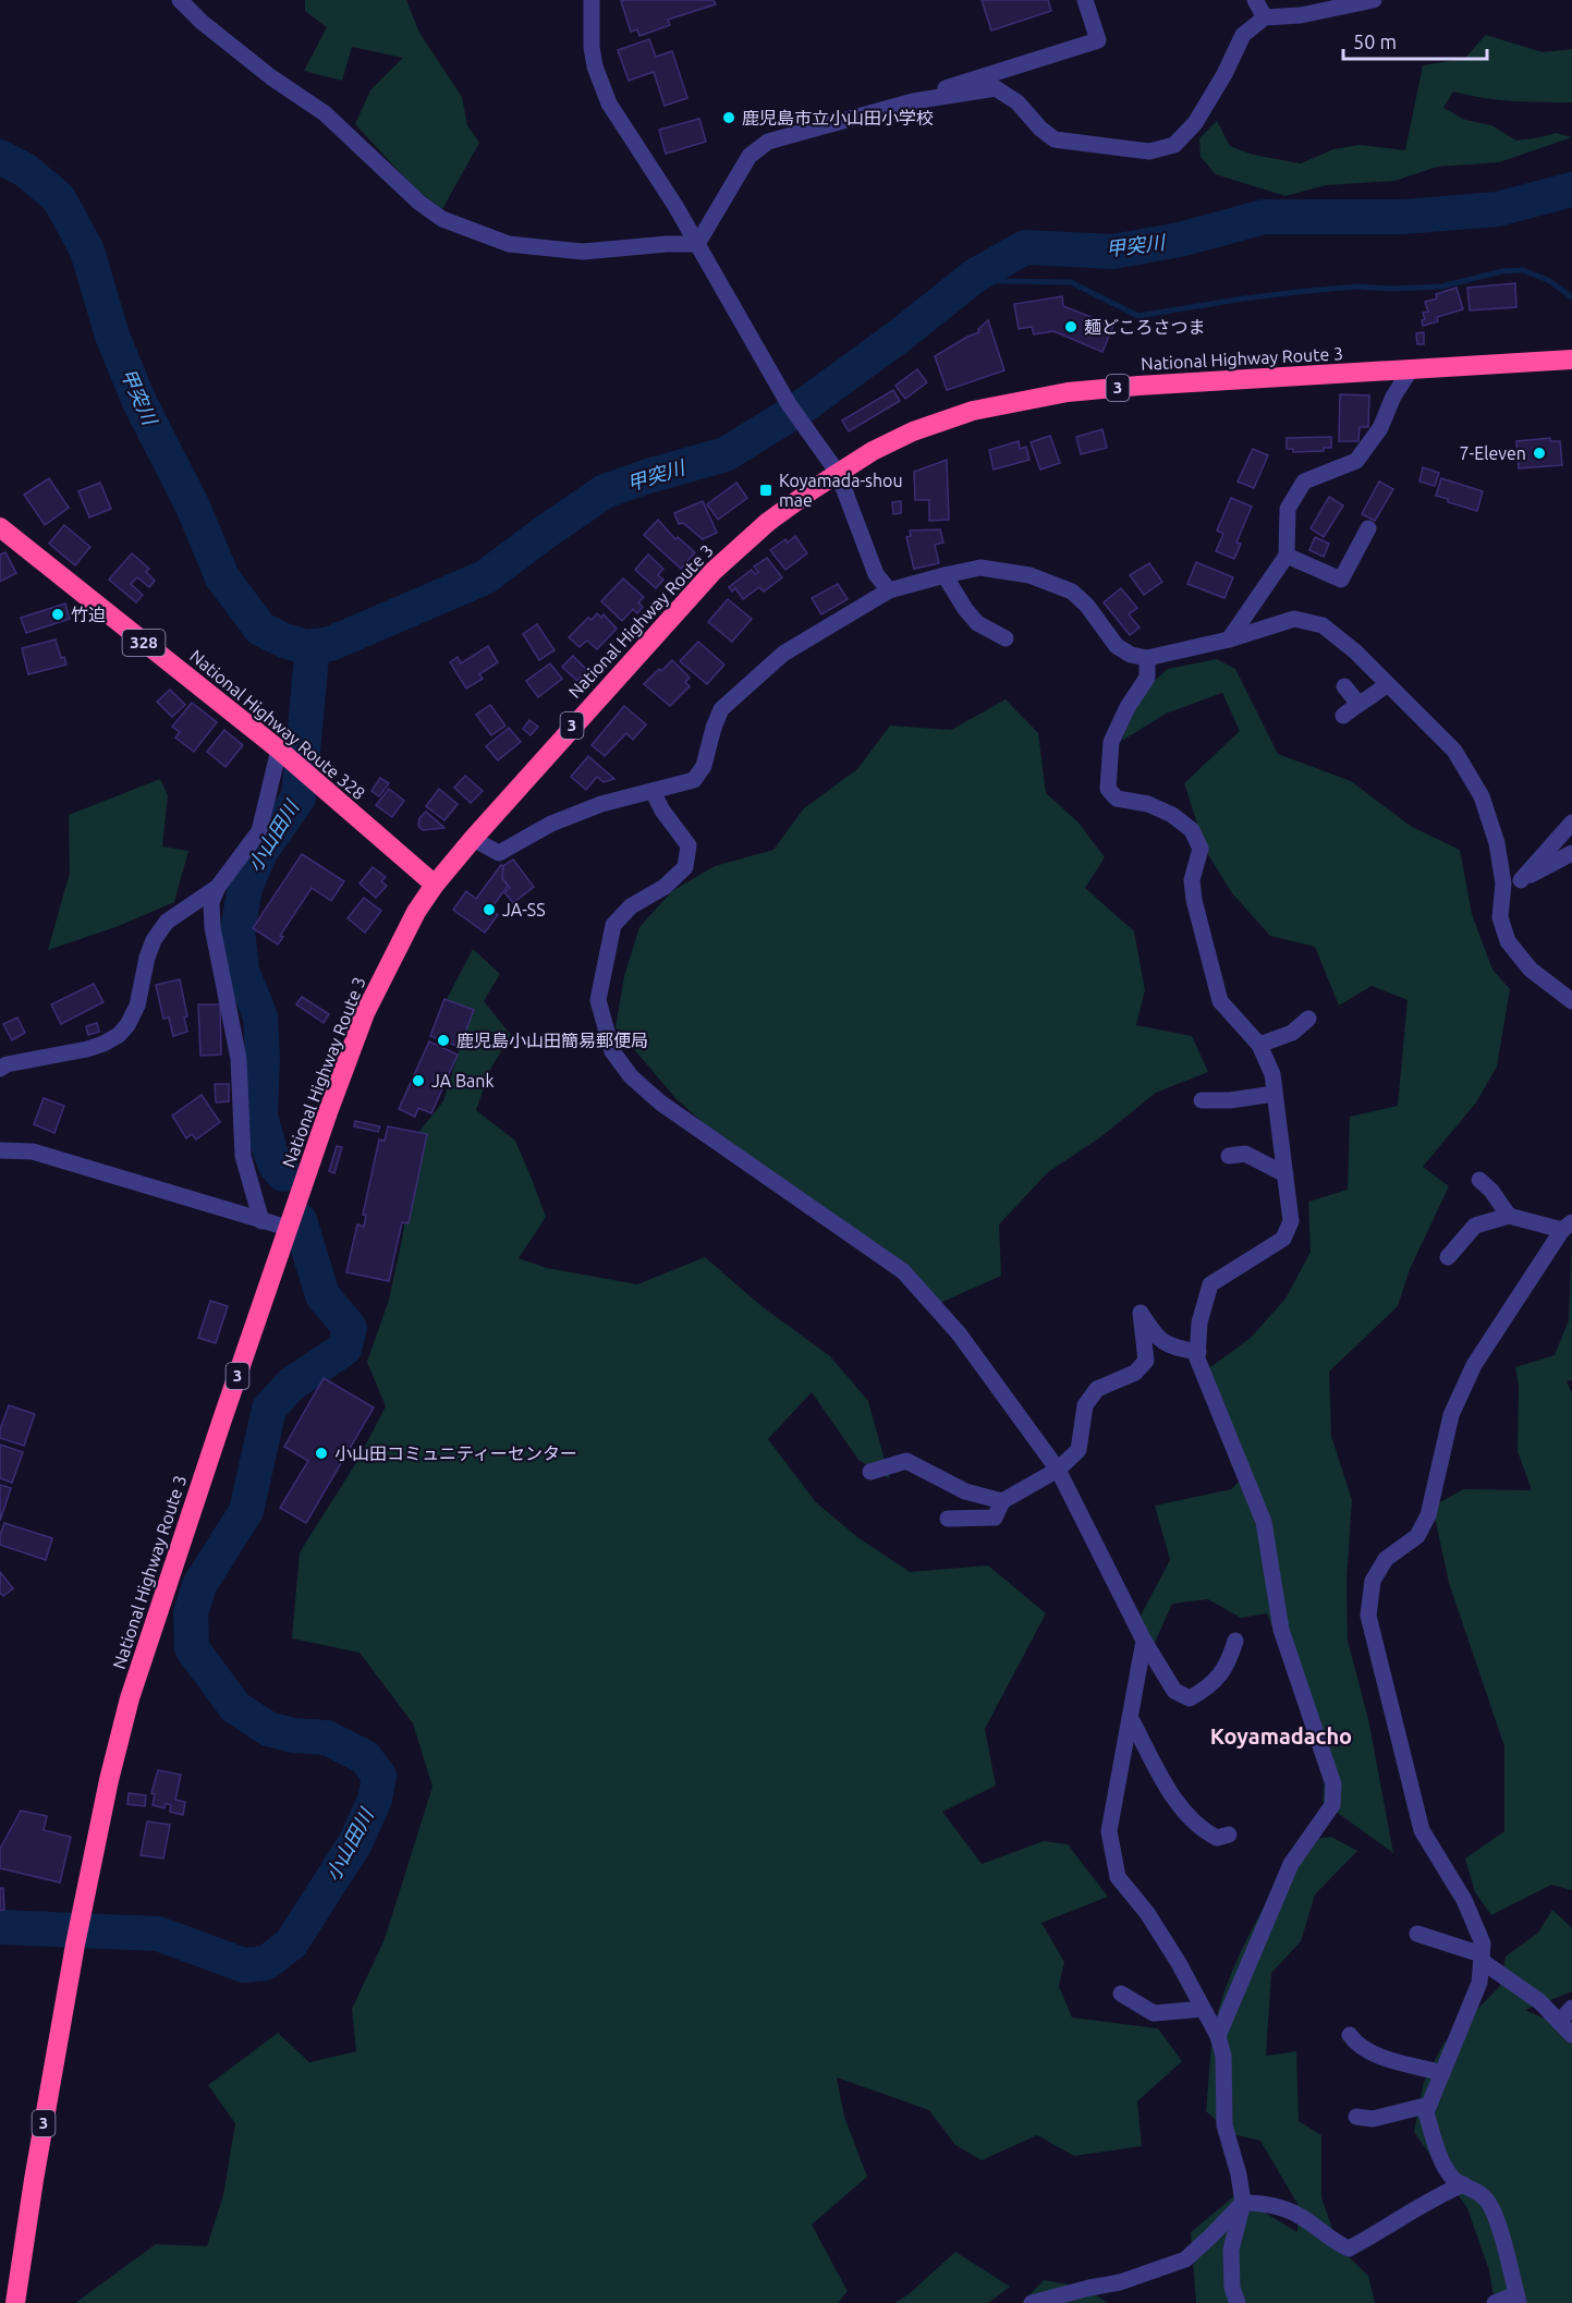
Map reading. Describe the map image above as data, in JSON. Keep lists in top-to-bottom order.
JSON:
{
  "streets": {
    "highway": [
      "National Highway Route 3",
      "3",
      "328",
      "National Highway Route 328"
    ]
  },
  "crossings": [
    ["National Highway Route 3", "National Highway Route 328"]
  ],
  "districts": ["Koyamadacho"],
  "water": ["甲突川", "小山田川"],
  "places": {
    "other": [
      "鹿児島市立小山田小学校",
      "麺どころさつま",
      "7-Eleven",
      "竹迫",
      "JA-SS",
      "鹿児島小山田簡易郵便局",
      "JA Bank",
      "小山田コミュニティーセンター"
    ],
    "transit": ["Koyamada-shou mae"]
  },
  "scale_bar": "50 m"
}
